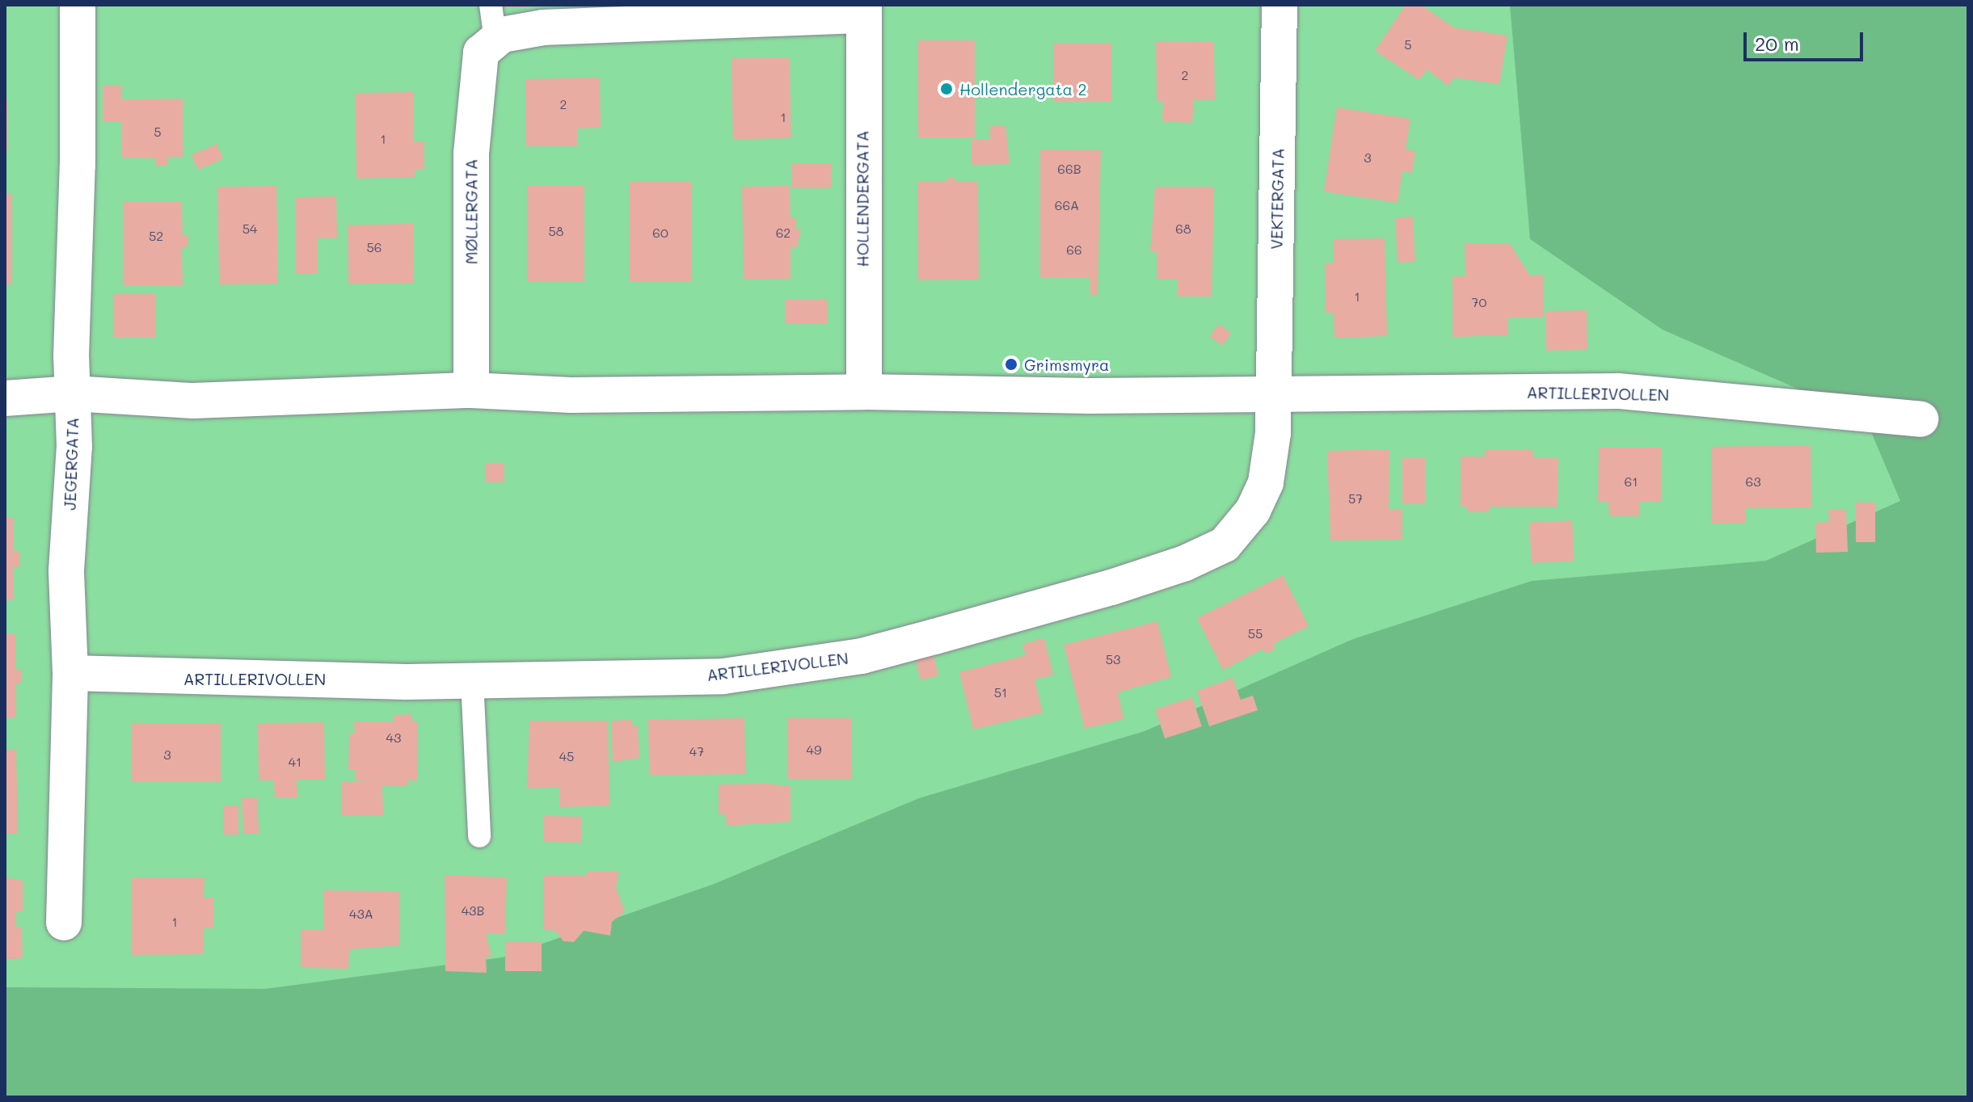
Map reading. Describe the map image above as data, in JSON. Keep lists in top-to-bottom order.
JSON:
{
  "streets": {
    "street": [
      "HOLLENDERGATA",
      "VEKTERGATA",
      "MØLLERGATA",
      "ARTILLERIVOLLEN",
      "JEGERGATA"
    ]
  },
  "crossings": [
    ["HOLLENDERGATA", "ARTILLERIVOLLEN"],
    ["VEKTERGATA", "ARTILLERIVOLLEN"],
    ["MØLLERGATA", "ARTILLERIVOLLEN"],
    ["ARTILLERIVOLLEN", "JEGERGATA"]
  ],
  "places": ["Hollendergata 2", "Grimsmyra"],
  "house_numbers": [
    "5",
    "2",
    "2",
    "1",
    "5",
    "1",
    "3",
    "66B",
    "66A",
    "54",
    "68",
    "58",
    "60",
    "62",
    "52",
    "56",
    "66",
    "1",
    "70",
    "61",
    "63",
    "57",
    "55",
    "53",
    "51",
    "43",
    "49",
    "47",
    "3",
    "45",
    "41",
    "43B",
    "43A",
    "1"
  ],
  "scale_bar": "20 m"
}
